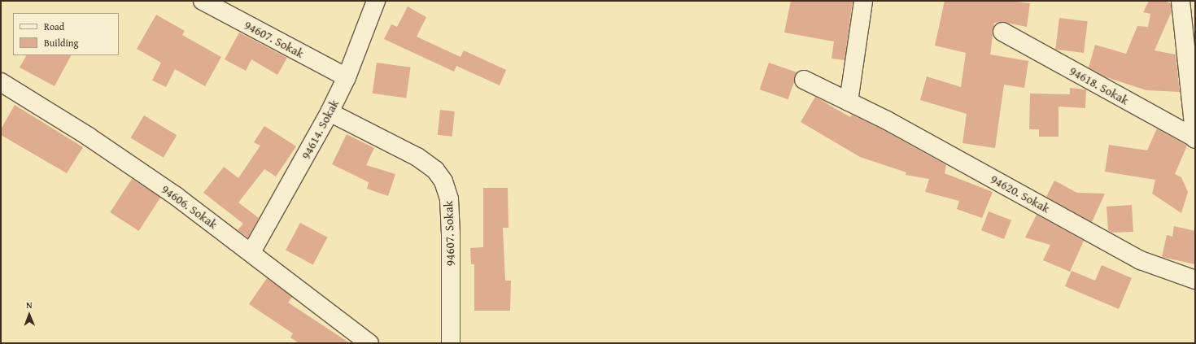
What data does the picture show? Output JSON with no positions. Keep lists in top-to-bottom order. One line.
{"streets":{"street":["94607. Sokak","94618. Sokak","94614. Sokak","94620. Sokak","94606. Sokak"]},"crossings":[["94607. Sokak","94614. Sokak"],["94614. Sokak","94606. Sokak"]],"legend":["Road","Building"],"north":"top"}
